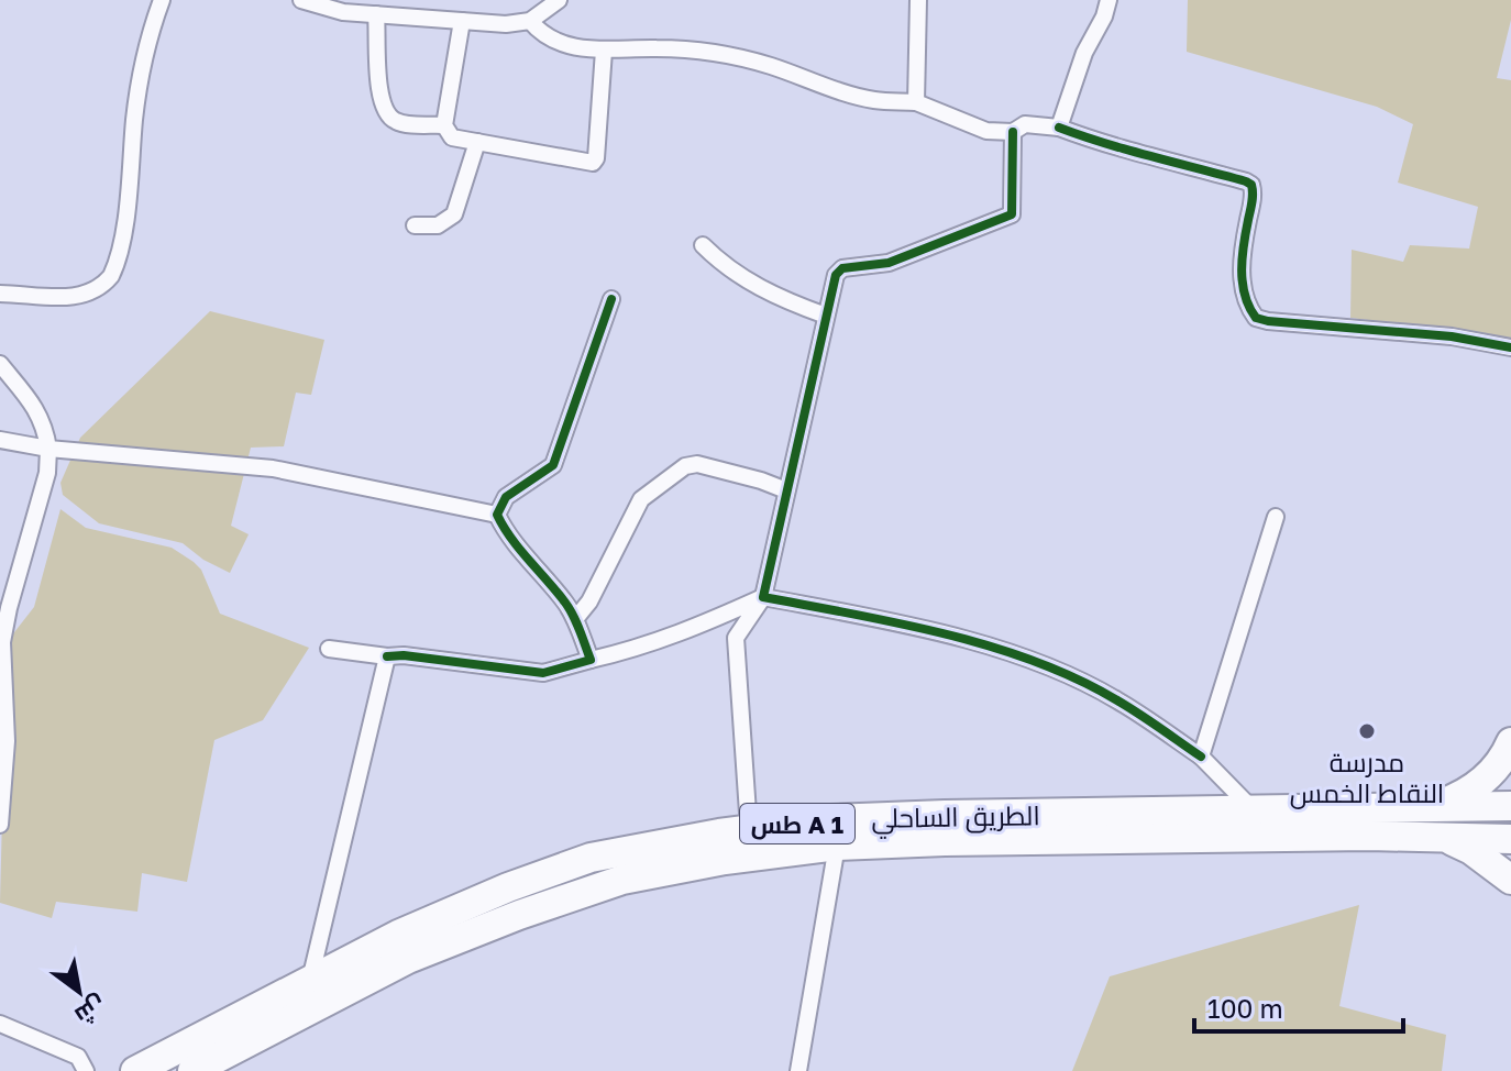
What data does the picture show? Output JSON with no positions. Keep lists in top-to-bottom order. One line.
{"streets":{"highway":["الطريق الساحلي","طس A 1"]},"places":["مدرسة النقاط الخمس"],"scale_bar":"100 m","north":"bottom right"}
